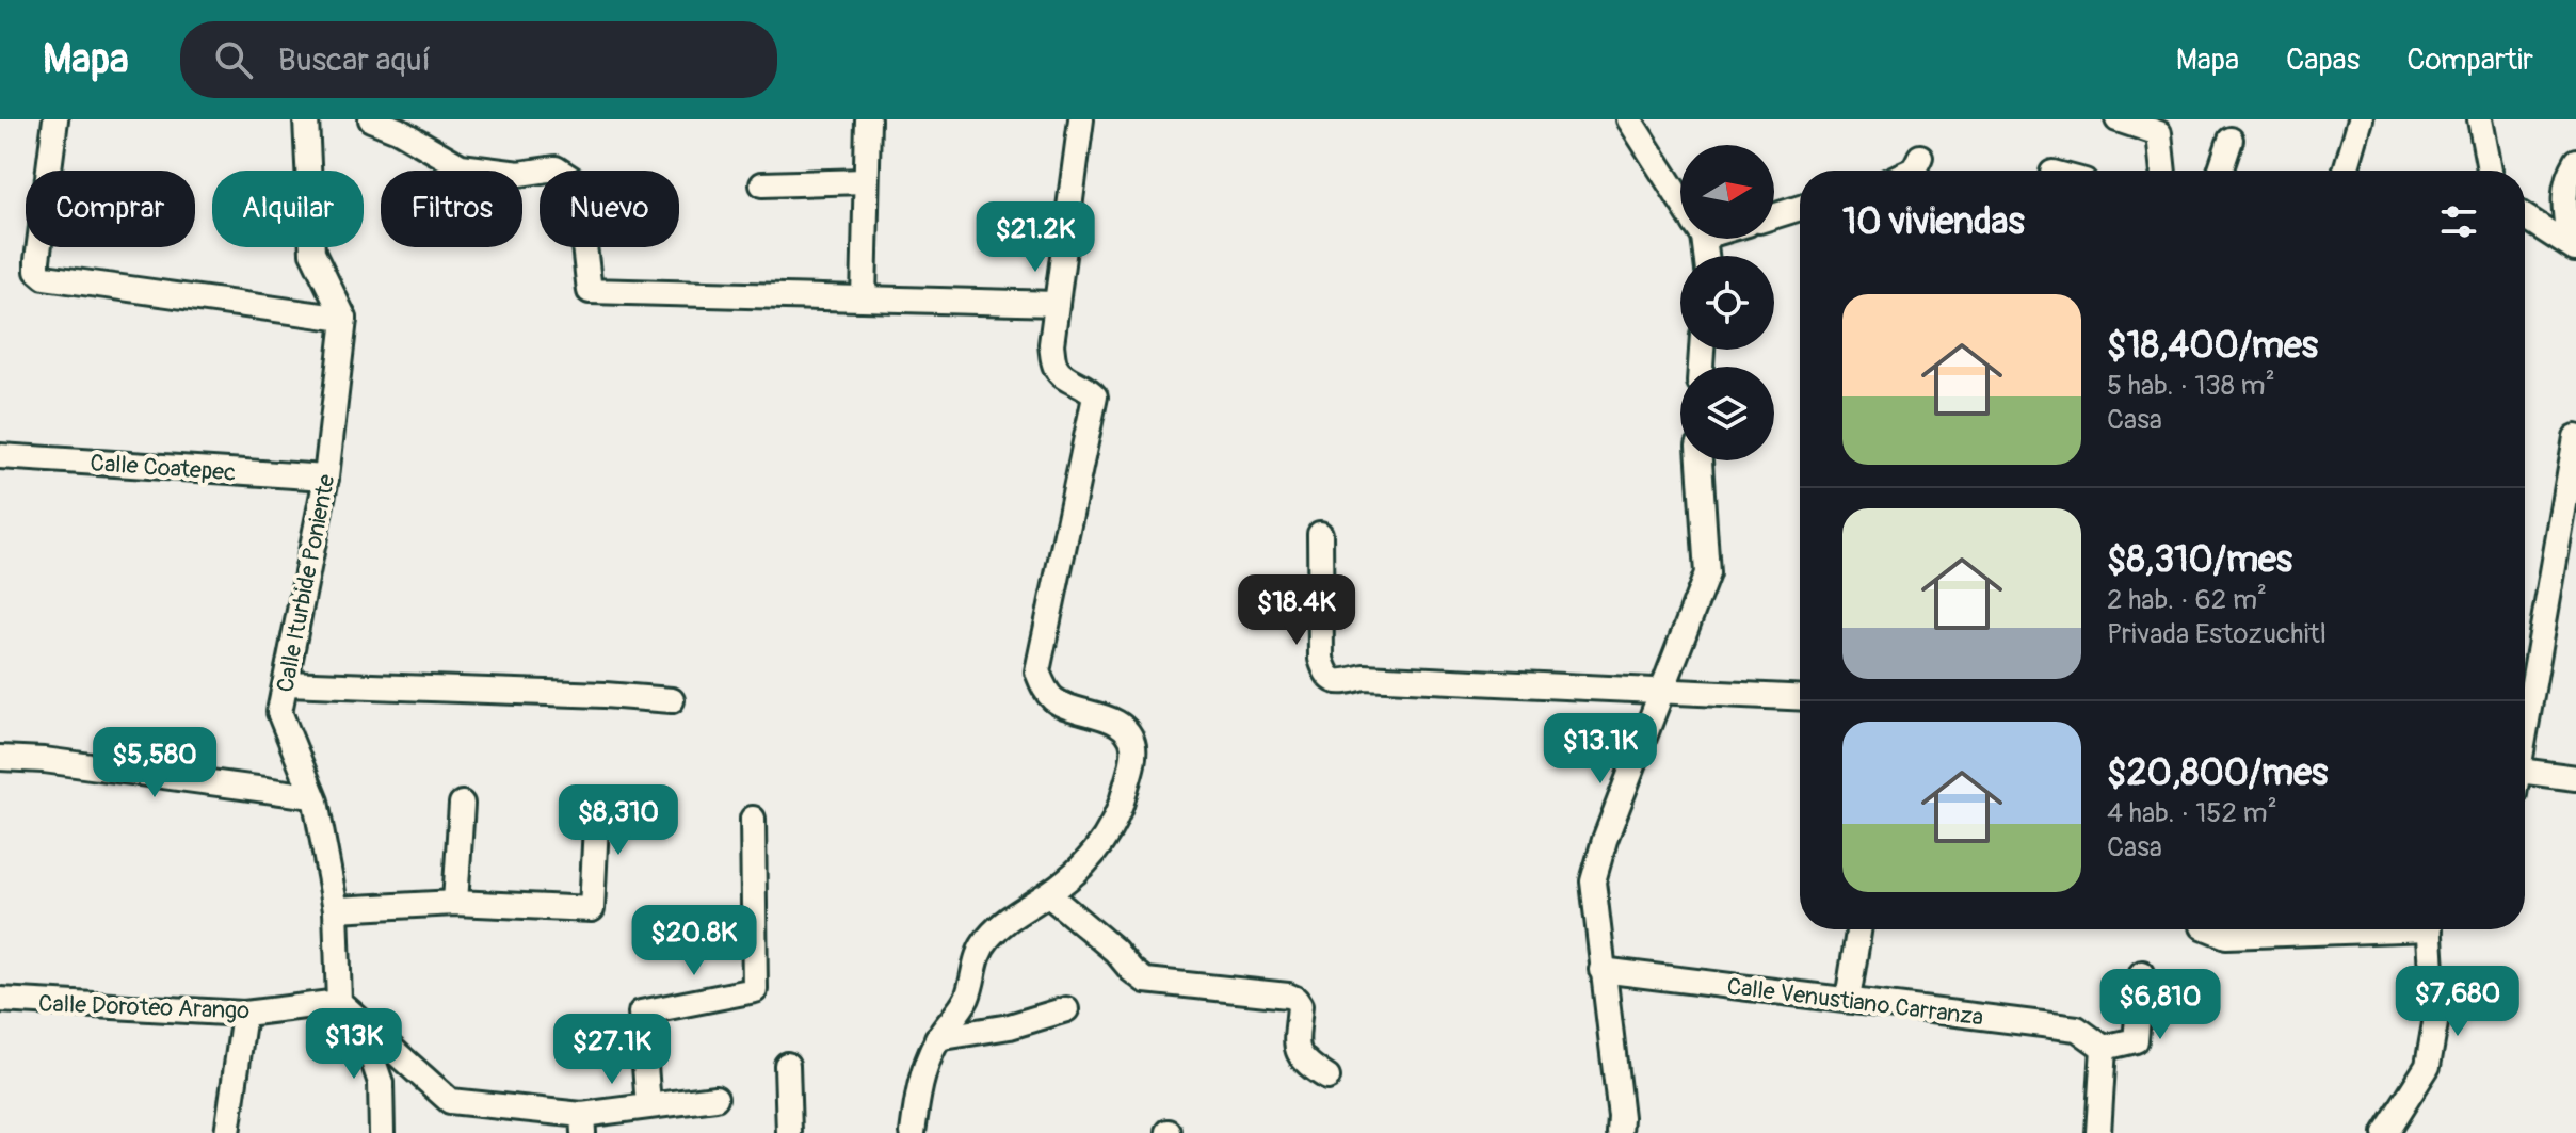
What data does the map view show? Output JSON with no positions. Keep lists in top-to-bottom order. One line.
{"streets":{"street":["Calle Coatepec","Calle Iturbide Poniente","Calle Venustiano Carranza","Calle Doroteo Arango"]},"crossings":[["Calle Coatepec","Calle Iturbide Poniente"],["Calle Iturbide Poniente","Calle Doroteo Arango"]],"north":"right","page":{"header":"Mapa","search":"Buscar aquí","nav":["Mapa","Capas","Compartir"],"chip":["Comprar","Alquilar","Filtros","Nuevo"],"heading":"10 viviendas","price":["$21.2K","$18.4K","$13.1K","$5,580","$8,310","$20.8K","$7,680","$6,810","$13K","$27.1K"],"list":[{"name":"$18,400/mes","note":"5 hab. · 138 m² · Casa"},{"name":"$8,310/mes","note":"2 hab. · 62 m² · Privada Estozuchitl"},{"name":"$20,800/mes","note":"4 hab. · 152 m² · Casa"}]}}
